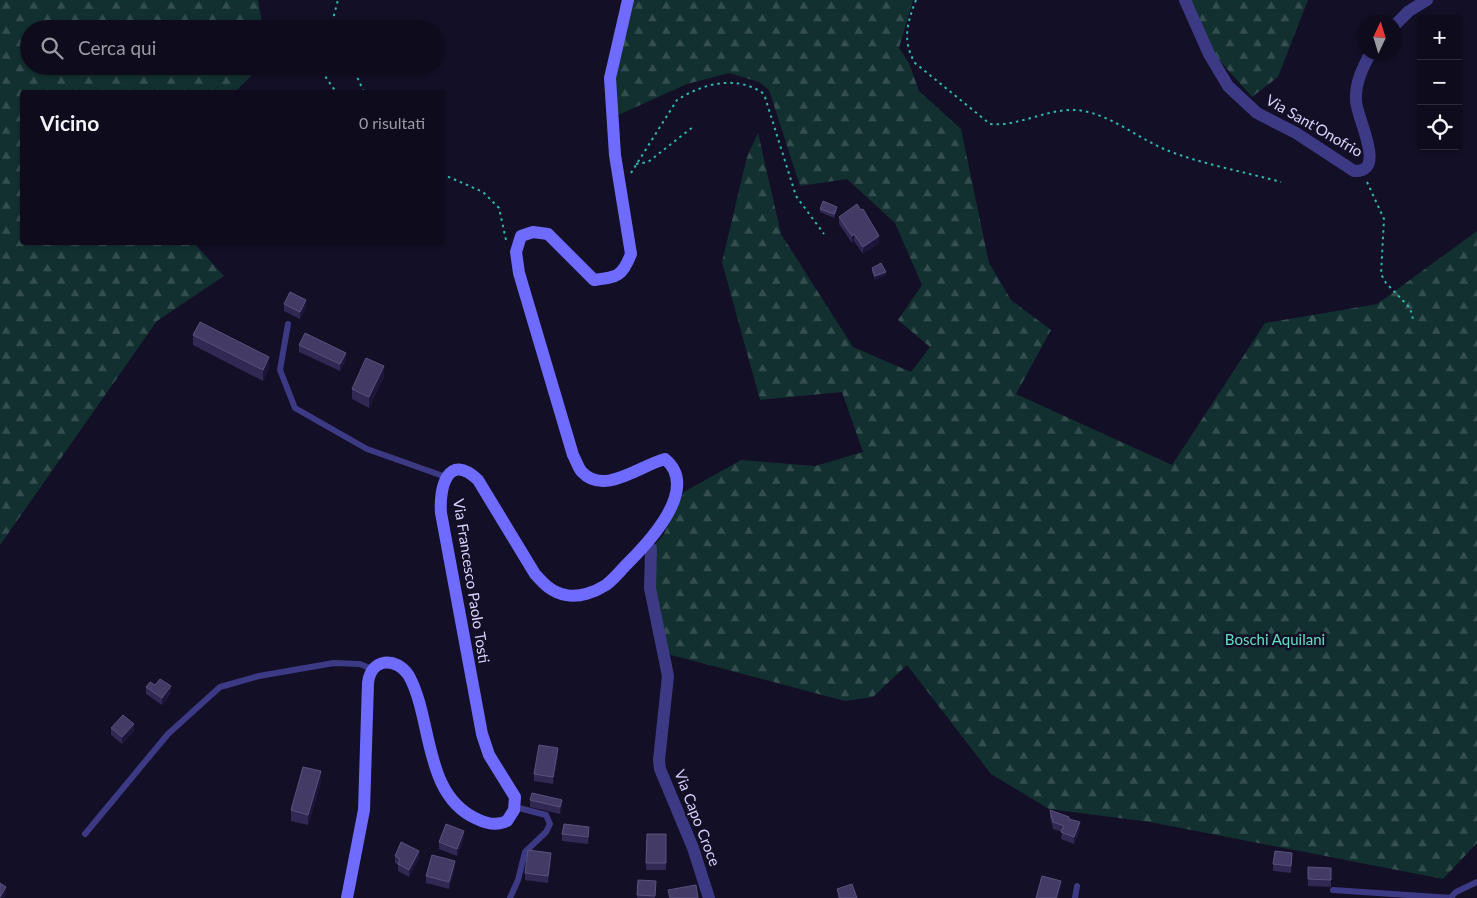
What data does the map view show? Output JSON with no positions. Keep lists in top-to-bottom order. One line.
{"streets":{"main road":["Via Francesco Paolo Tosti"],"street":["Via Sant'Onofrio","Via Capo Croce"]},"crossings":[["Via Francesco Paolo Tosti","Via Capo Croce"]],"parks":["Boschi Aquilani"],"north":"top","page":{"map_buttons":["+","−"],"search":"Cerca qui","heading":["Vicino","0 risultati"]}}
